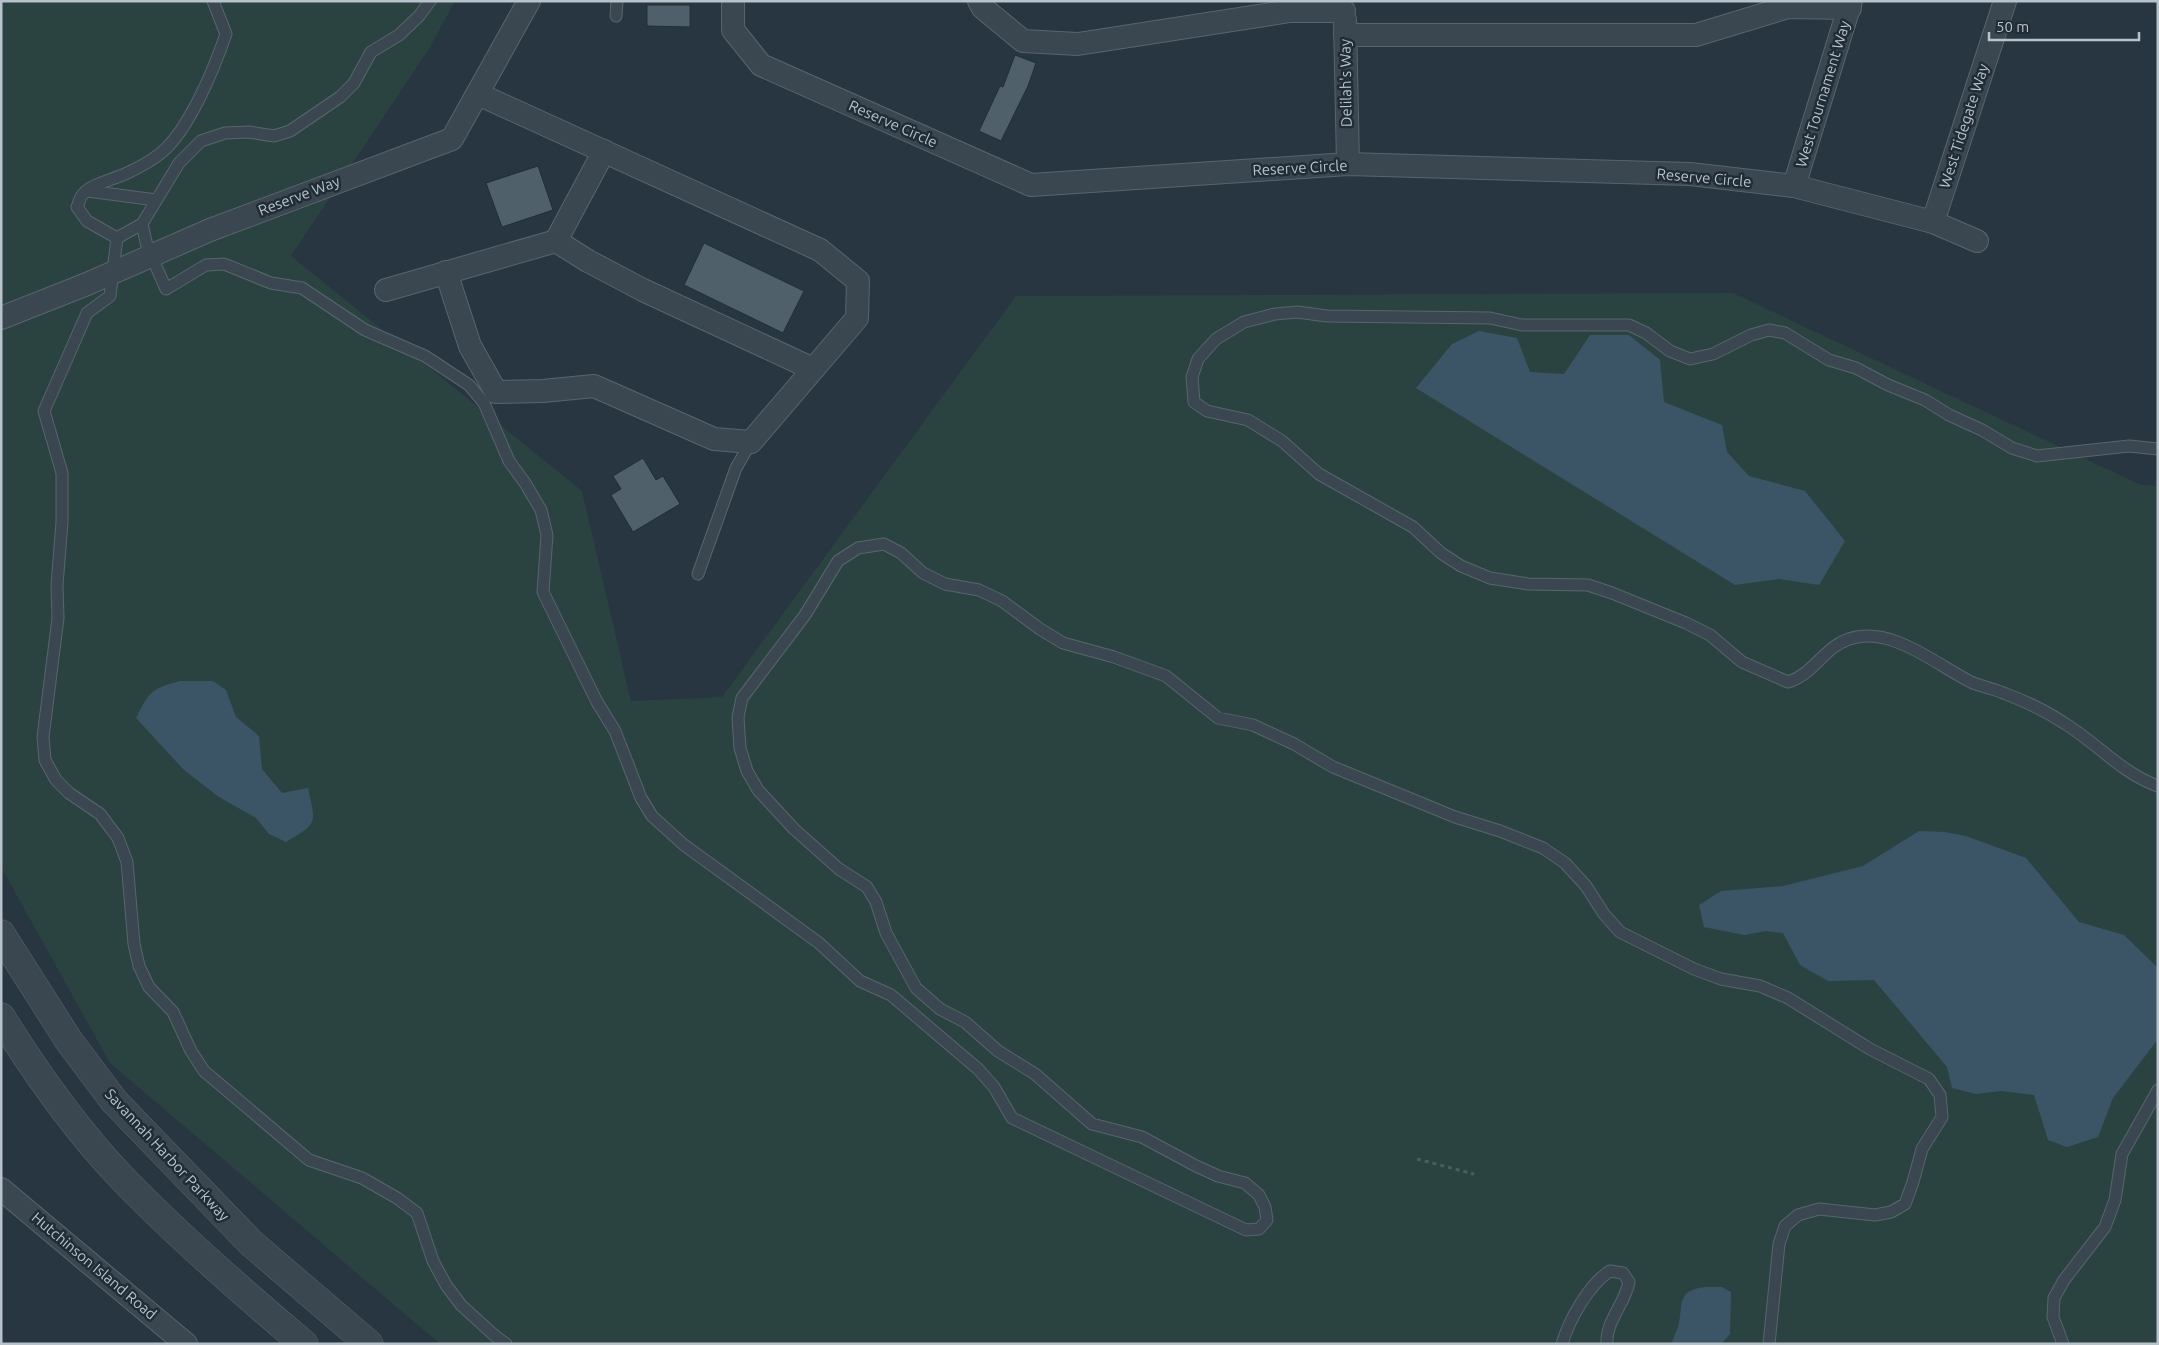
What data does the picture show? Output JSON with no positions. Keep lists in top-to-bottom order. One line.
{"streets":{"street":["Delilah's Way","West Tournament Way","Reserve Circle","West Tidegate Way","Reserve Way","Savannah Harbor Parkway","Hutchinson Island Road"]},"crossings":[["Delilah's Way","Reserve Circle"],["West Tournament Way","Reserve Circle"],["Reserve Circle","West Tidegate Way"]],"scale_bar":"50 m"}
